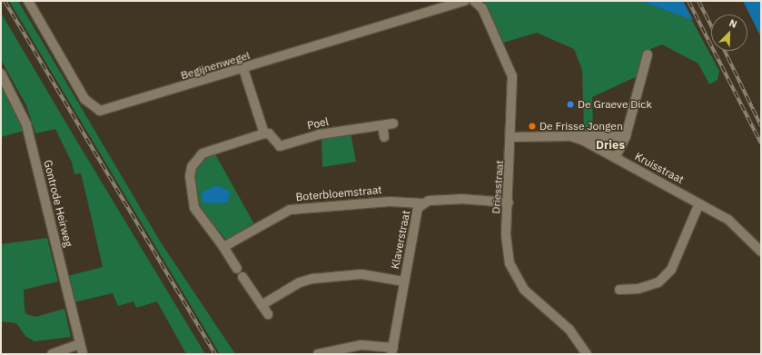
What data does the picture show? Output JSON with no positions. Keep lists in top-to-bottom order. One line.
{"streets":{"street":["Begijnenwegel","Poel","Kruisstraat","Driesstraat","Boterbloemstraat","Gontrode Heirweg","Klaverstraat"]},"crossings":[["Kruisstraat","Driesstraat"],["Driesstraat","Klaverstraat"],["Boterbloemstraat","Klaverstraat"]],"districts":["Dries"],"places":["De Graeve Dick","De Frisse Jongen"],"north":"top right"}
